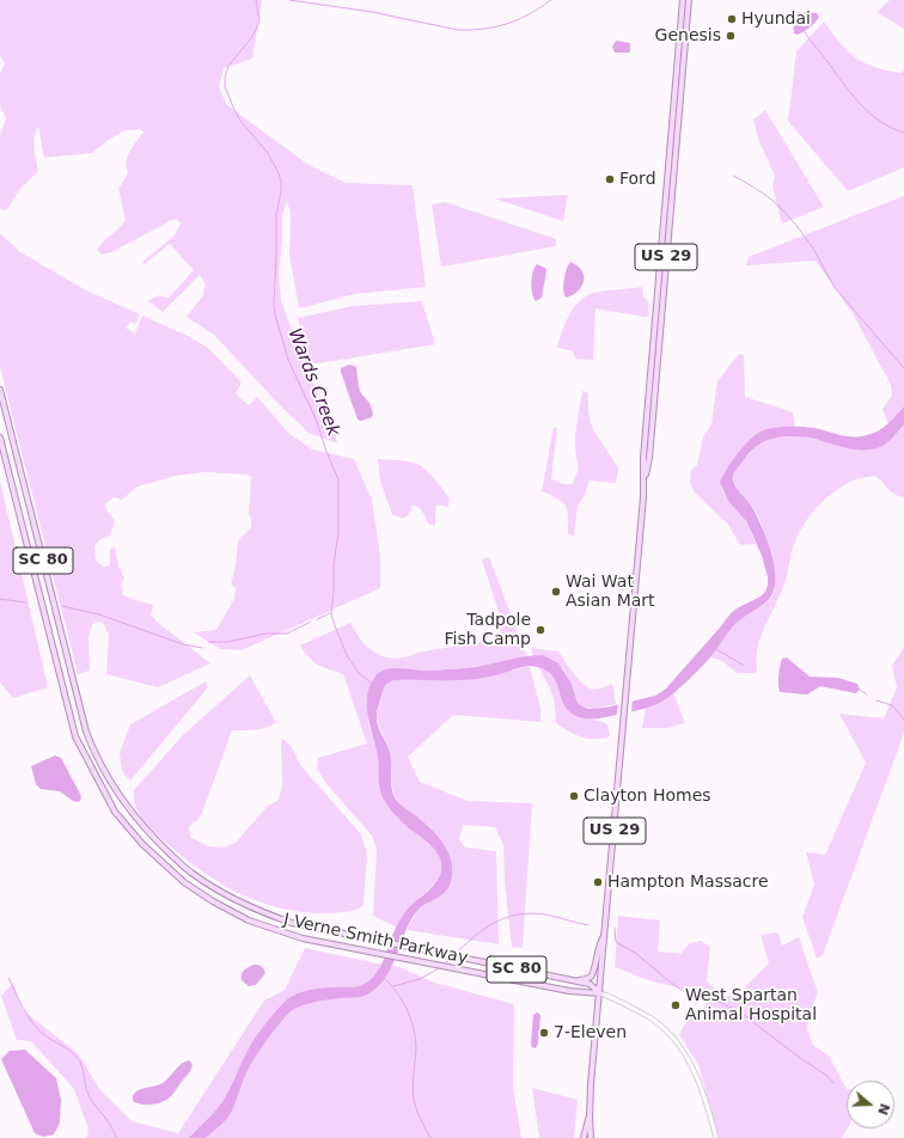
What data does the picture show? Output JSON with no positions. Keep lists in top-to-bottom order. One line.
{"streets":{"main road":["US 29","SC 80","J Verne Smith Parkway"]},"crossings":[["US 29","J Verne Smith Parkway"]],"water":["Wards Creek"],"places":["Hyundai","Genesis","Ford","Wai Wat Asian Mart","Tadpole Fish Camp","Clayton Homes","Hampton Massacre","West Spartan Animal Hospital","7-Eleven"],"north":"right"}
